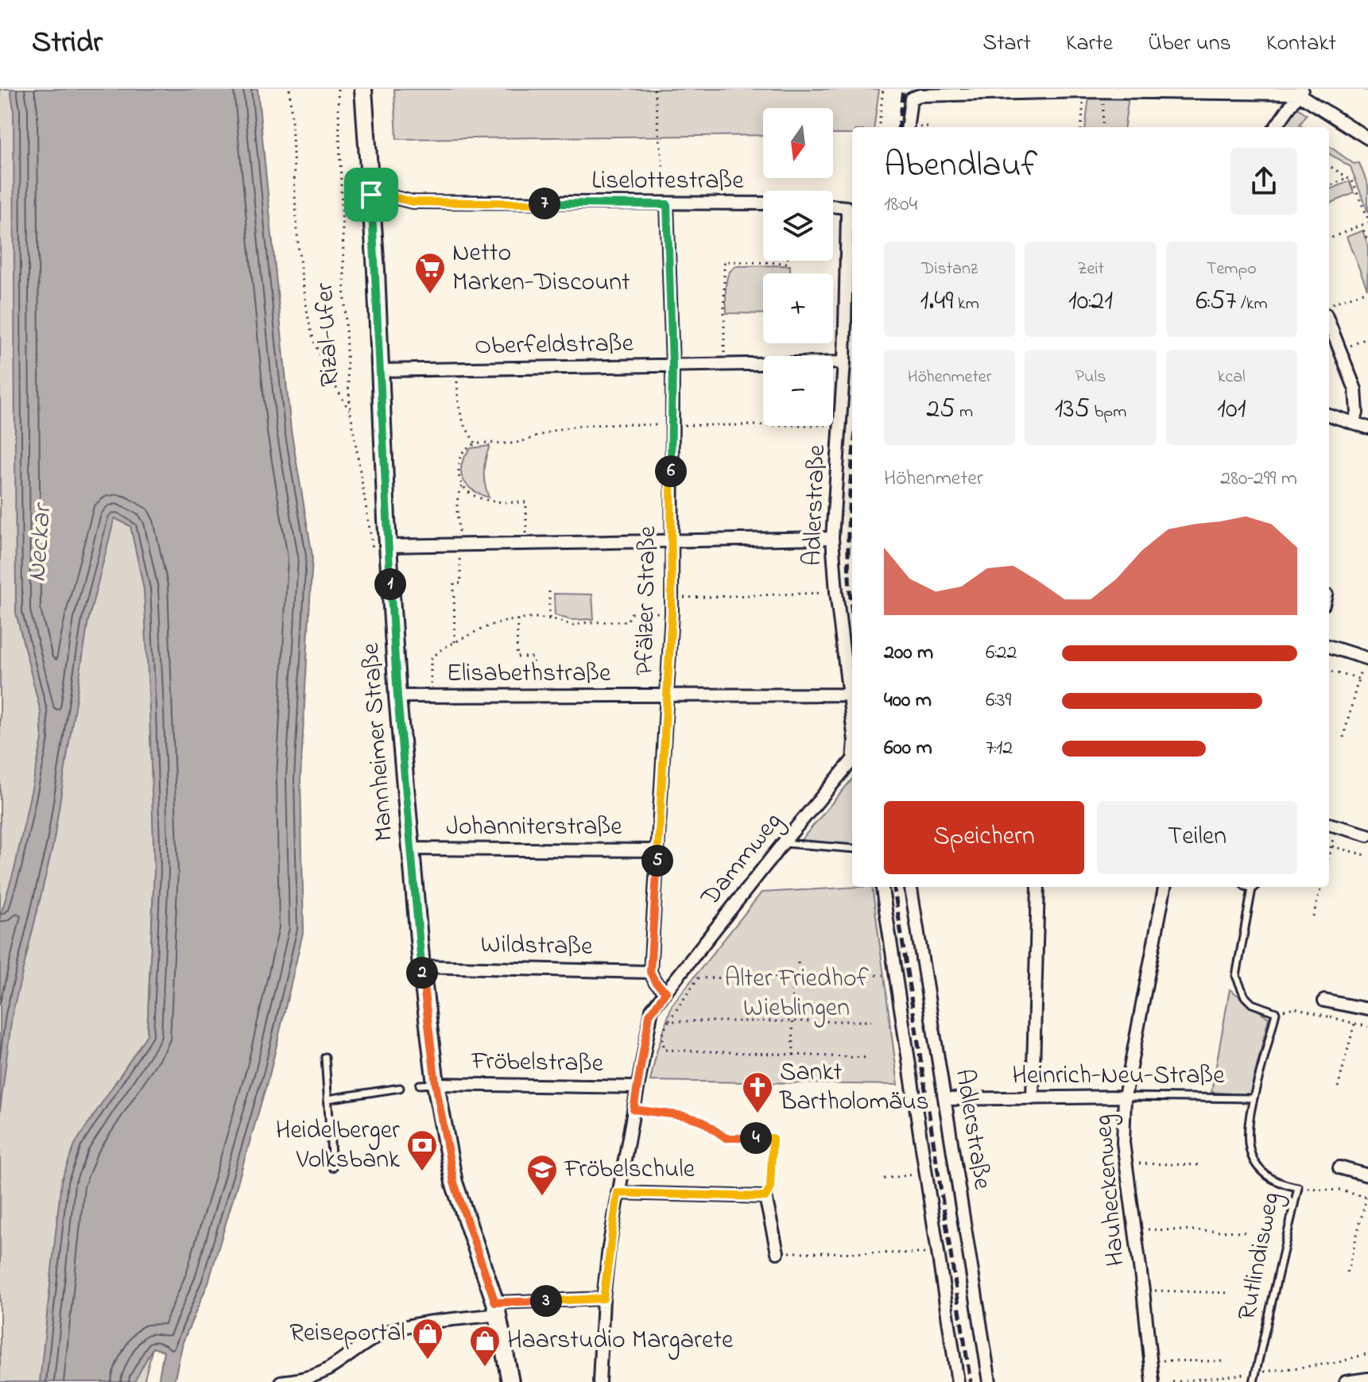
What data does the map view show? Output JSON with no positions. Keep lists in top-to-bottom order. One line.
{"streets":{"street":["Liselottestraße","Oberfeldstraße","Adlerstraße","Pfälzer Straße","Elisabethstraße","Mannheimer Straße","Johanniterstraße","Dammweg","Wildstraße","Fröbelstraße","Heinrich-Neu-Straße","Hauheckenweg"],"lane":["Rutlindisweg"],"path":["Rizal-Ufer"]},"crossings":[["Liselottestraße","Pfälzer Straße"],["Liselottestraße","Mannheimer Straße"],["Rizal-Ufer","Mannheimer Straße"],["Oberfeldstraße","Adlerstraße"],["Oberfeldstraße","Pfälzer Straße"],["Oberfeldstraße","Mannheimer Straße"],["Adlerstraße","Elisabethstraße"],["Adlerstraße","Heinrich-Neu-Straße"],["Pfälzer Straße","Elisabethstraße"],["Pfälzer Straße","Johanniterstraße"],["Pfälzer Straße","Wildstraße"],["Elisabethstraße","Mannheimer Straße"],["Mannheimer Straße","Johanniterstraße"],["Mannheimer Straße","Wildstraße"],["Mannheimer Straße","Fröbelstraße"],["Dammweg","Fröbelstraße"],["Heinrich-Neu-Straße","Hauheckenweg"],["Heinrich-Neu-Straße","Rutlindisweg"]],"water":["Neckar"],"parks":["Alter Friedhof Wieblingen"],"places":{"supermarket":["Netto Marken-Discount"],"church":["Sankt Bartholomäus"],"bank":["Heidelberger Volksbank"],"school or university":["Fröbelschule"],"shop":["Reiseportal","Haarstudio Margarete"]},"north":"bottom","page":{"header":"Stridr","nav":["Start","Karte","Über uns","Kontakt"],"map_buttons":["+","−"],"heading":["Abendlauf","18:04"],"pins":["7","6","1","5","2","4","3"],"stats":[["Distanz","1.49 km"],["Zeit","10:21"],["Tempo","6:57 /km"],["Höhenmeter","25 m"],["Puls","135 bpm"],["kcal","101"]],"chart":["Höhenmeter","280–299 m"],"list":[{"name":"200 m","note":"6:22"},{"name":"400 m","note":"6:39"},{"name":"600 m","note":"7:12"}],"buttons":["Speichern","Teilen"]}}
